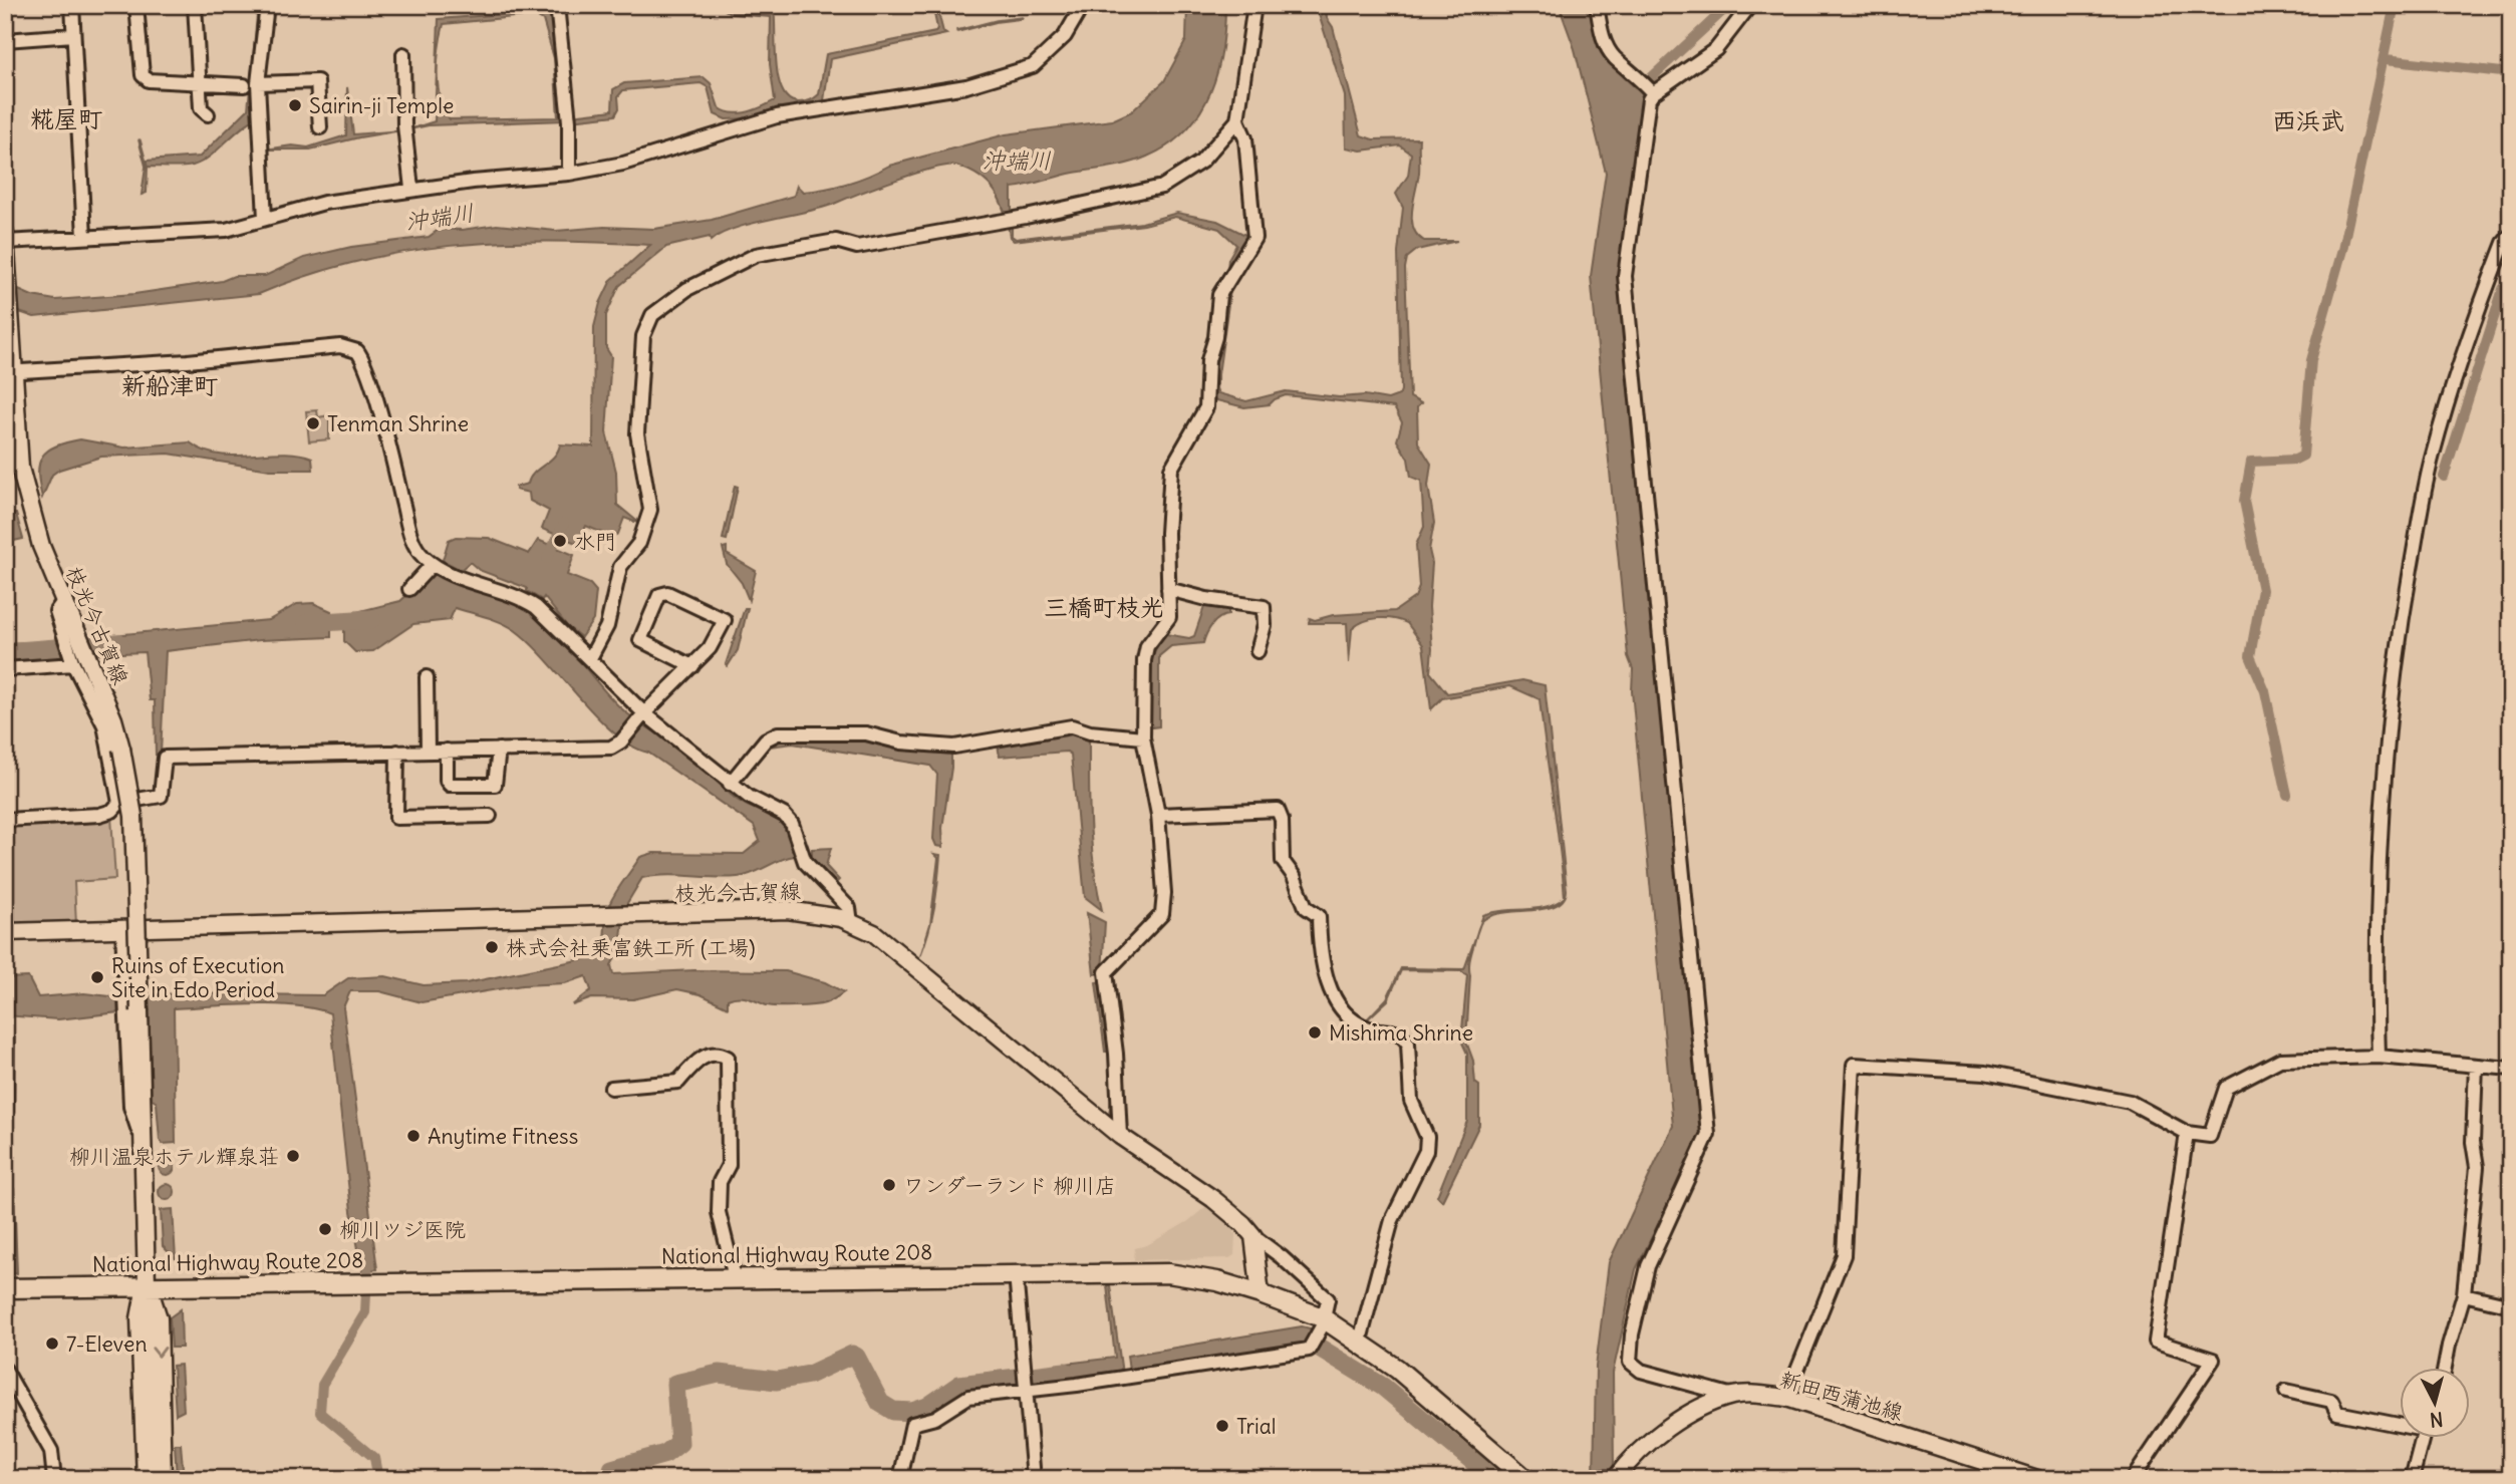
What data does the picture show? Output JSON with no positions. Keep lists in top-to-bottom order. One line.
{"streets":{"highway":["National Highway Route 208"],"main road":["枝光今古賀線","新田西蒲池線"]},"crossings":[["枝光今古賀線","National Highway Route 208"]],"districts":["糀屋町","西浜武","新船津町","三橋町枝光"],"water":["沖端川"],"places":["Sairin-ji Temple","Tenman Shrine","水門","株式会社乗富鉄工所 (工場)","Ruins of Execution Site in Edo Period","Mishima Shrine","Anytime Fitness","柳川温泉ホテル輝泉荘","ワンダーランド 柳川店","柳川ツジ医院","7-Eleven","Trial"],"north":"bottom"}
